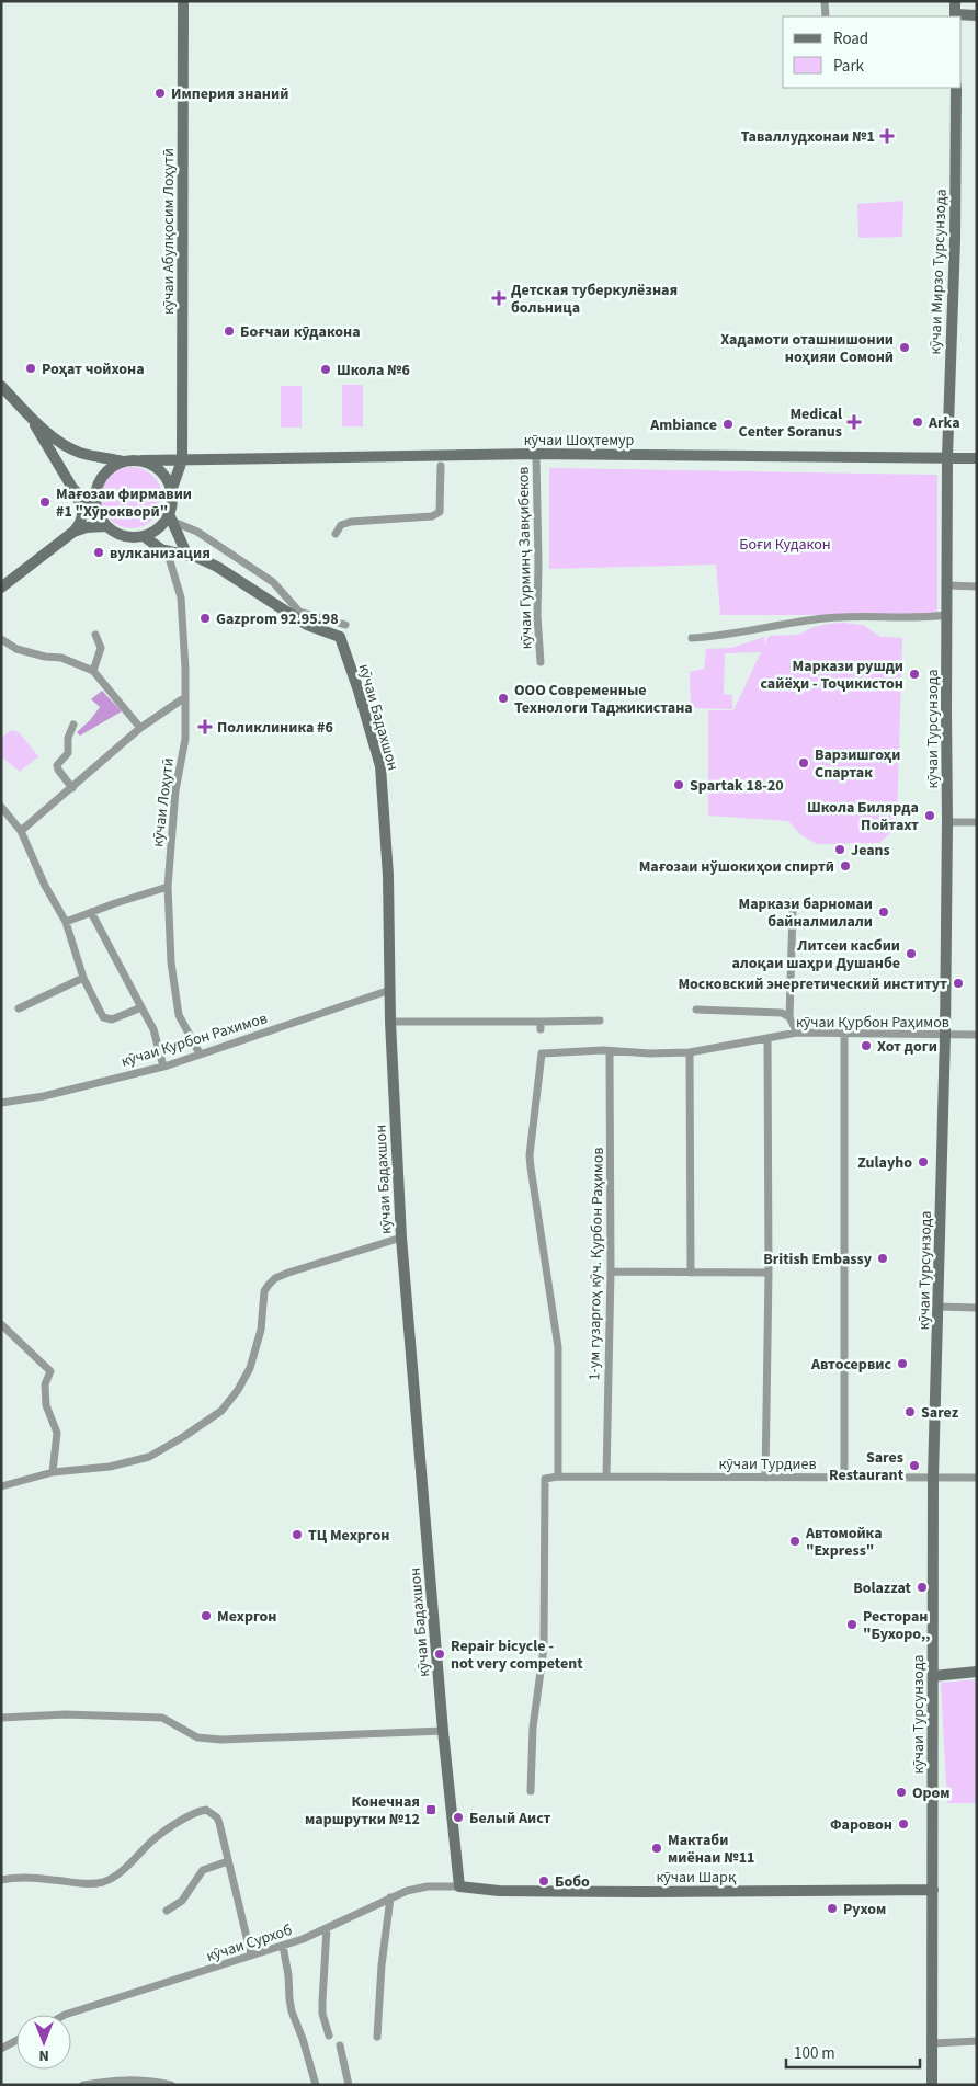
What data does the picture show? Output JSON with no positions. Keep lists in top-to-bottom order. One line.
{"streets":{"main road":["кӯчаи Абулқосим Лоҳутӣ","кӯчаи Мирзо Турсунзода","кӯчаи Шоҳтемур","кӯчаи Бадахшон","кӯчаи Турсунзода","кӯчаи Шарқ"],"street":["кӯчаи Гурминҷ Завқибеков","кӯчаи Лоҳутӣ","кӯчаи Қурбон Раҳимов","кӯчаи Курбон Рахимов","1-ум гузаргоҳ кӯч. Қурбон Раҳимов","кӯчаи Турдиев","кӯчаи Сурхоб"]},"crossings":[["кӯчаи Абулқосим Лоҳутӣ","кӯчаи Шоҳтемур"],["кӯчаи Абулқосим Лоҳутӣ","кӯчаи Бадахшон"],["кӯчаи Мирзо Турсунзода","кӯчаи Шоҳтемур"],["кӯчаи Мирзо Турсунзода","кӯчаи Турсунзода"],["кӯчаи Шоҳтемур","кӯчаи Гурминҷ Завқибеков"],["кӯчаи Шоҳтемур","кӯчаи Бадахшон"],["кӯчаи Шоҳтемур","кӯчаи Турсунзода"],["кӯчаи Бадахшон","кӯчаи Лоҳутӣ"],["кӯчаи Бадахшон","кӯчаи Курбон Рахимов"],["кӯчаи Бадахшон","кӯчаи Шарқ"],["кӯчаи Бадахшон","кӯчаи Сурхоб"],["кӯчаи Турсунзода","кӯчаи Қурбон Раҳимов"],["кӯчаи Турсунзода","кӯчаи Турдиев"],["кӯчаи Турсунзода","кӯчаи Шарқ"],["кӯчаи Лоҳутӣ","кӯчаи Курбон Рахимов"],["кӯчаи Қурбон Раҳимов","1-ум гузаргоҳ кӯч. Қурбон Раҳимов"],["кӯчаи Қурбон Раҳимов","кӯчаи Турдиев"],["1-ум гузаргоҳ кӯч. Қурбон Раҳимов","кӯчаи Турдиев"],["кӯчаи Шарқ","кӯчаи Сурхоб"]],"parks":["Боғи Кудакон"],"places":{"other":["Империя знаний","Боғчаи кӯдакона","Хадамоти оташнишонии ноҳияи Сомонӣ","Роҳат чойхона","Школа №6","Arka","Ambiance","Мағозаи фирмавии #1 \"Хӯрокворӣ\"","вулканизация","Gazprom 92.95.98","Маркази рушди сайёҳи - Тоҷикистон","ООО Современные Технологи Таджикистана","Варзишгоҳи Спартак","Spartak 18-20","Школа Билярда Пойтахт","Jeans","Мағозаи нўшокиҳои спиртӣ","Маркази барномаи байналмилали","Литсеи касбии алоқаи шаҳри Душанбе","Московский энергетический институт","Хот доги","Zulayho","British Embassy","Автосервис","Sarez","Sares Restaurant","ТЦ Мехргон","Автомойка \"Express\"","Bolazzat","Мехргон","Ресторан \"Бухоро,,","Repair bicycle - not very competent","Ором","Белый Аист","Фаровон","Мактаби миёнаи №11","Бобо","Рухом"],"health":["Таваллудхонаи №1","Детская туберкулёзная больница","Medical Center Soranus","Поликлиника #6"],"transit":["Конечная маршрутки №12"]},"legend":["Road","Park"],"scale_bar":"100 m","north":"bottom"}
